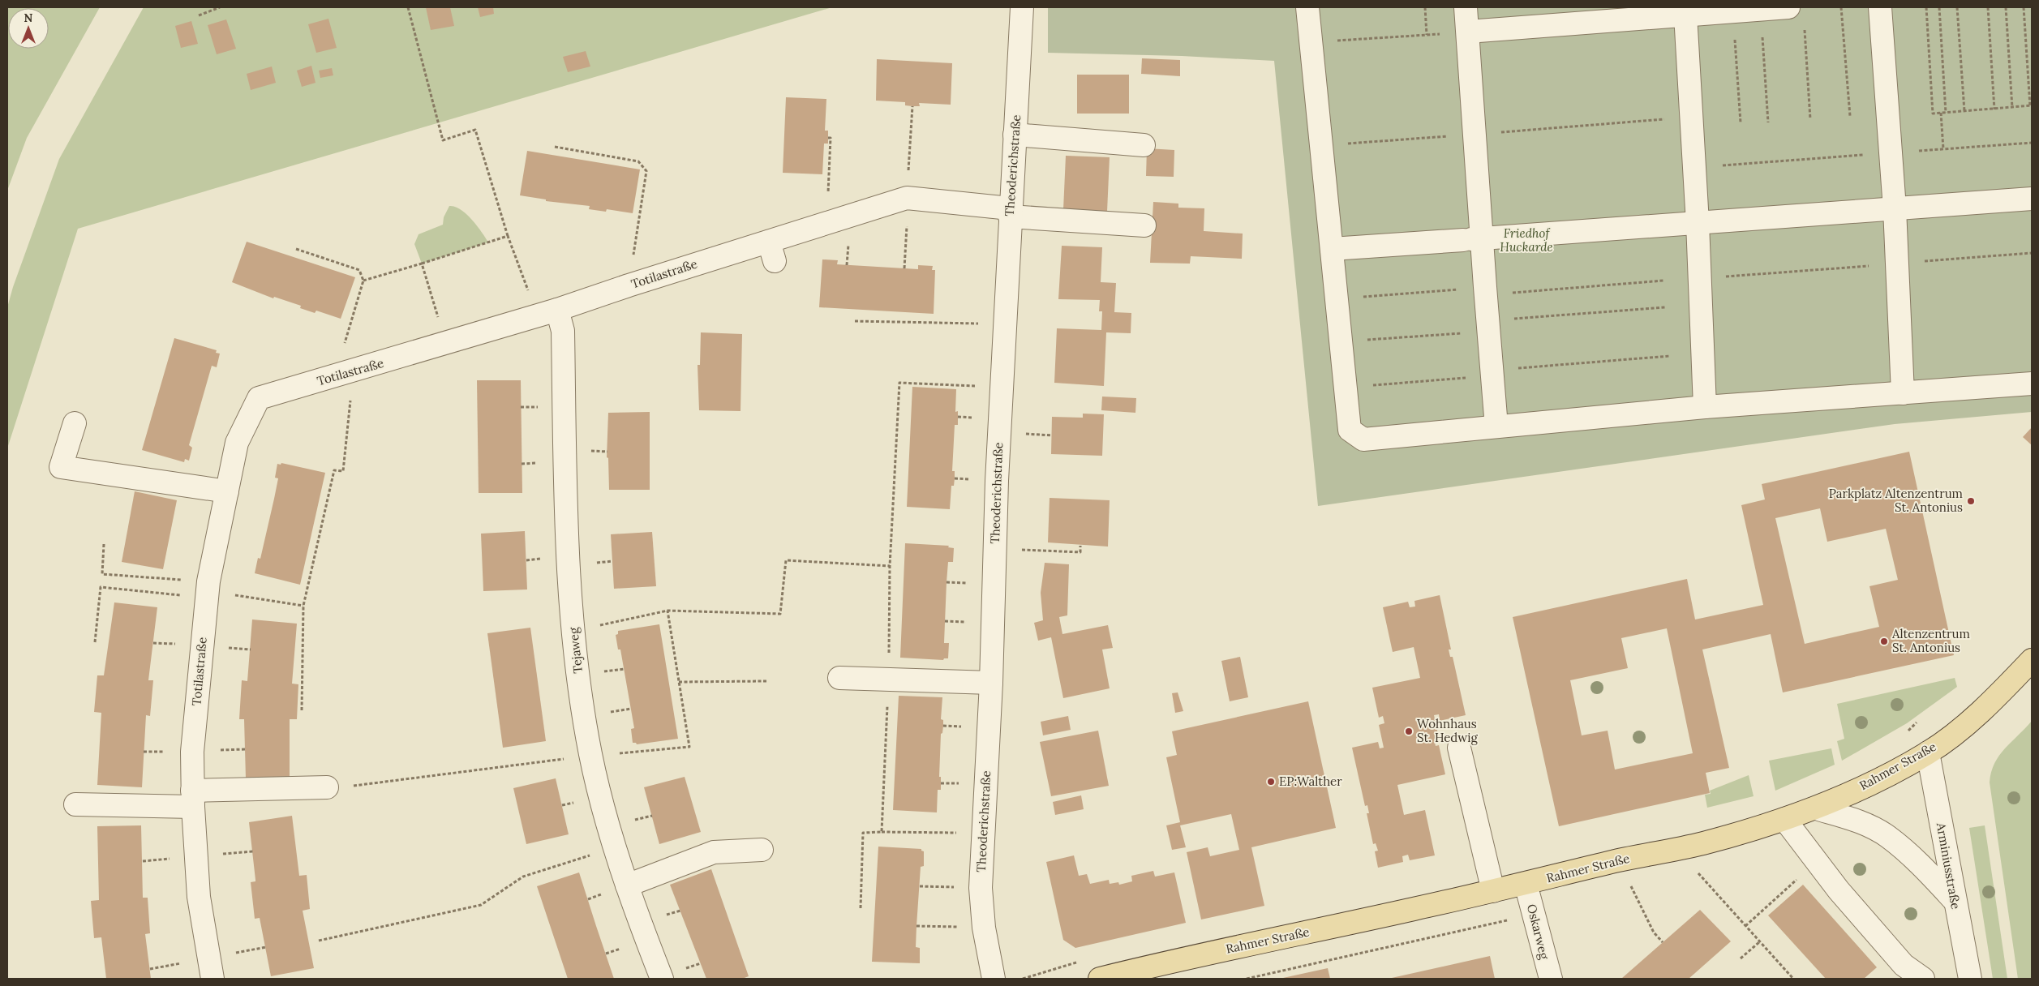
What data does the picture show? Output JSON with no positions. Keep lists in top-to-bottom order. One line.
{"streets":{"main road":["Rahmer Straße"],"street":["Theoderichstraße","Totilastraße","Tejaweg","Arminiusstraße","Oskarweg"]},"crossings":[["Theoderichstraße","Totilastraße"],["Totilastraße","Tejaweg"],["Rahmer Straße","Arminiusstraße"],["Rahmer Straße","Oskarweg"]],"parks":["Friedhof Huckarde"],"places":["Parkplatz Altenzentrum St. Antonius","Altenzentrum St. Antonius","Wohnhaus St. Hedwig","EP:Walther"],"north":"top"}
